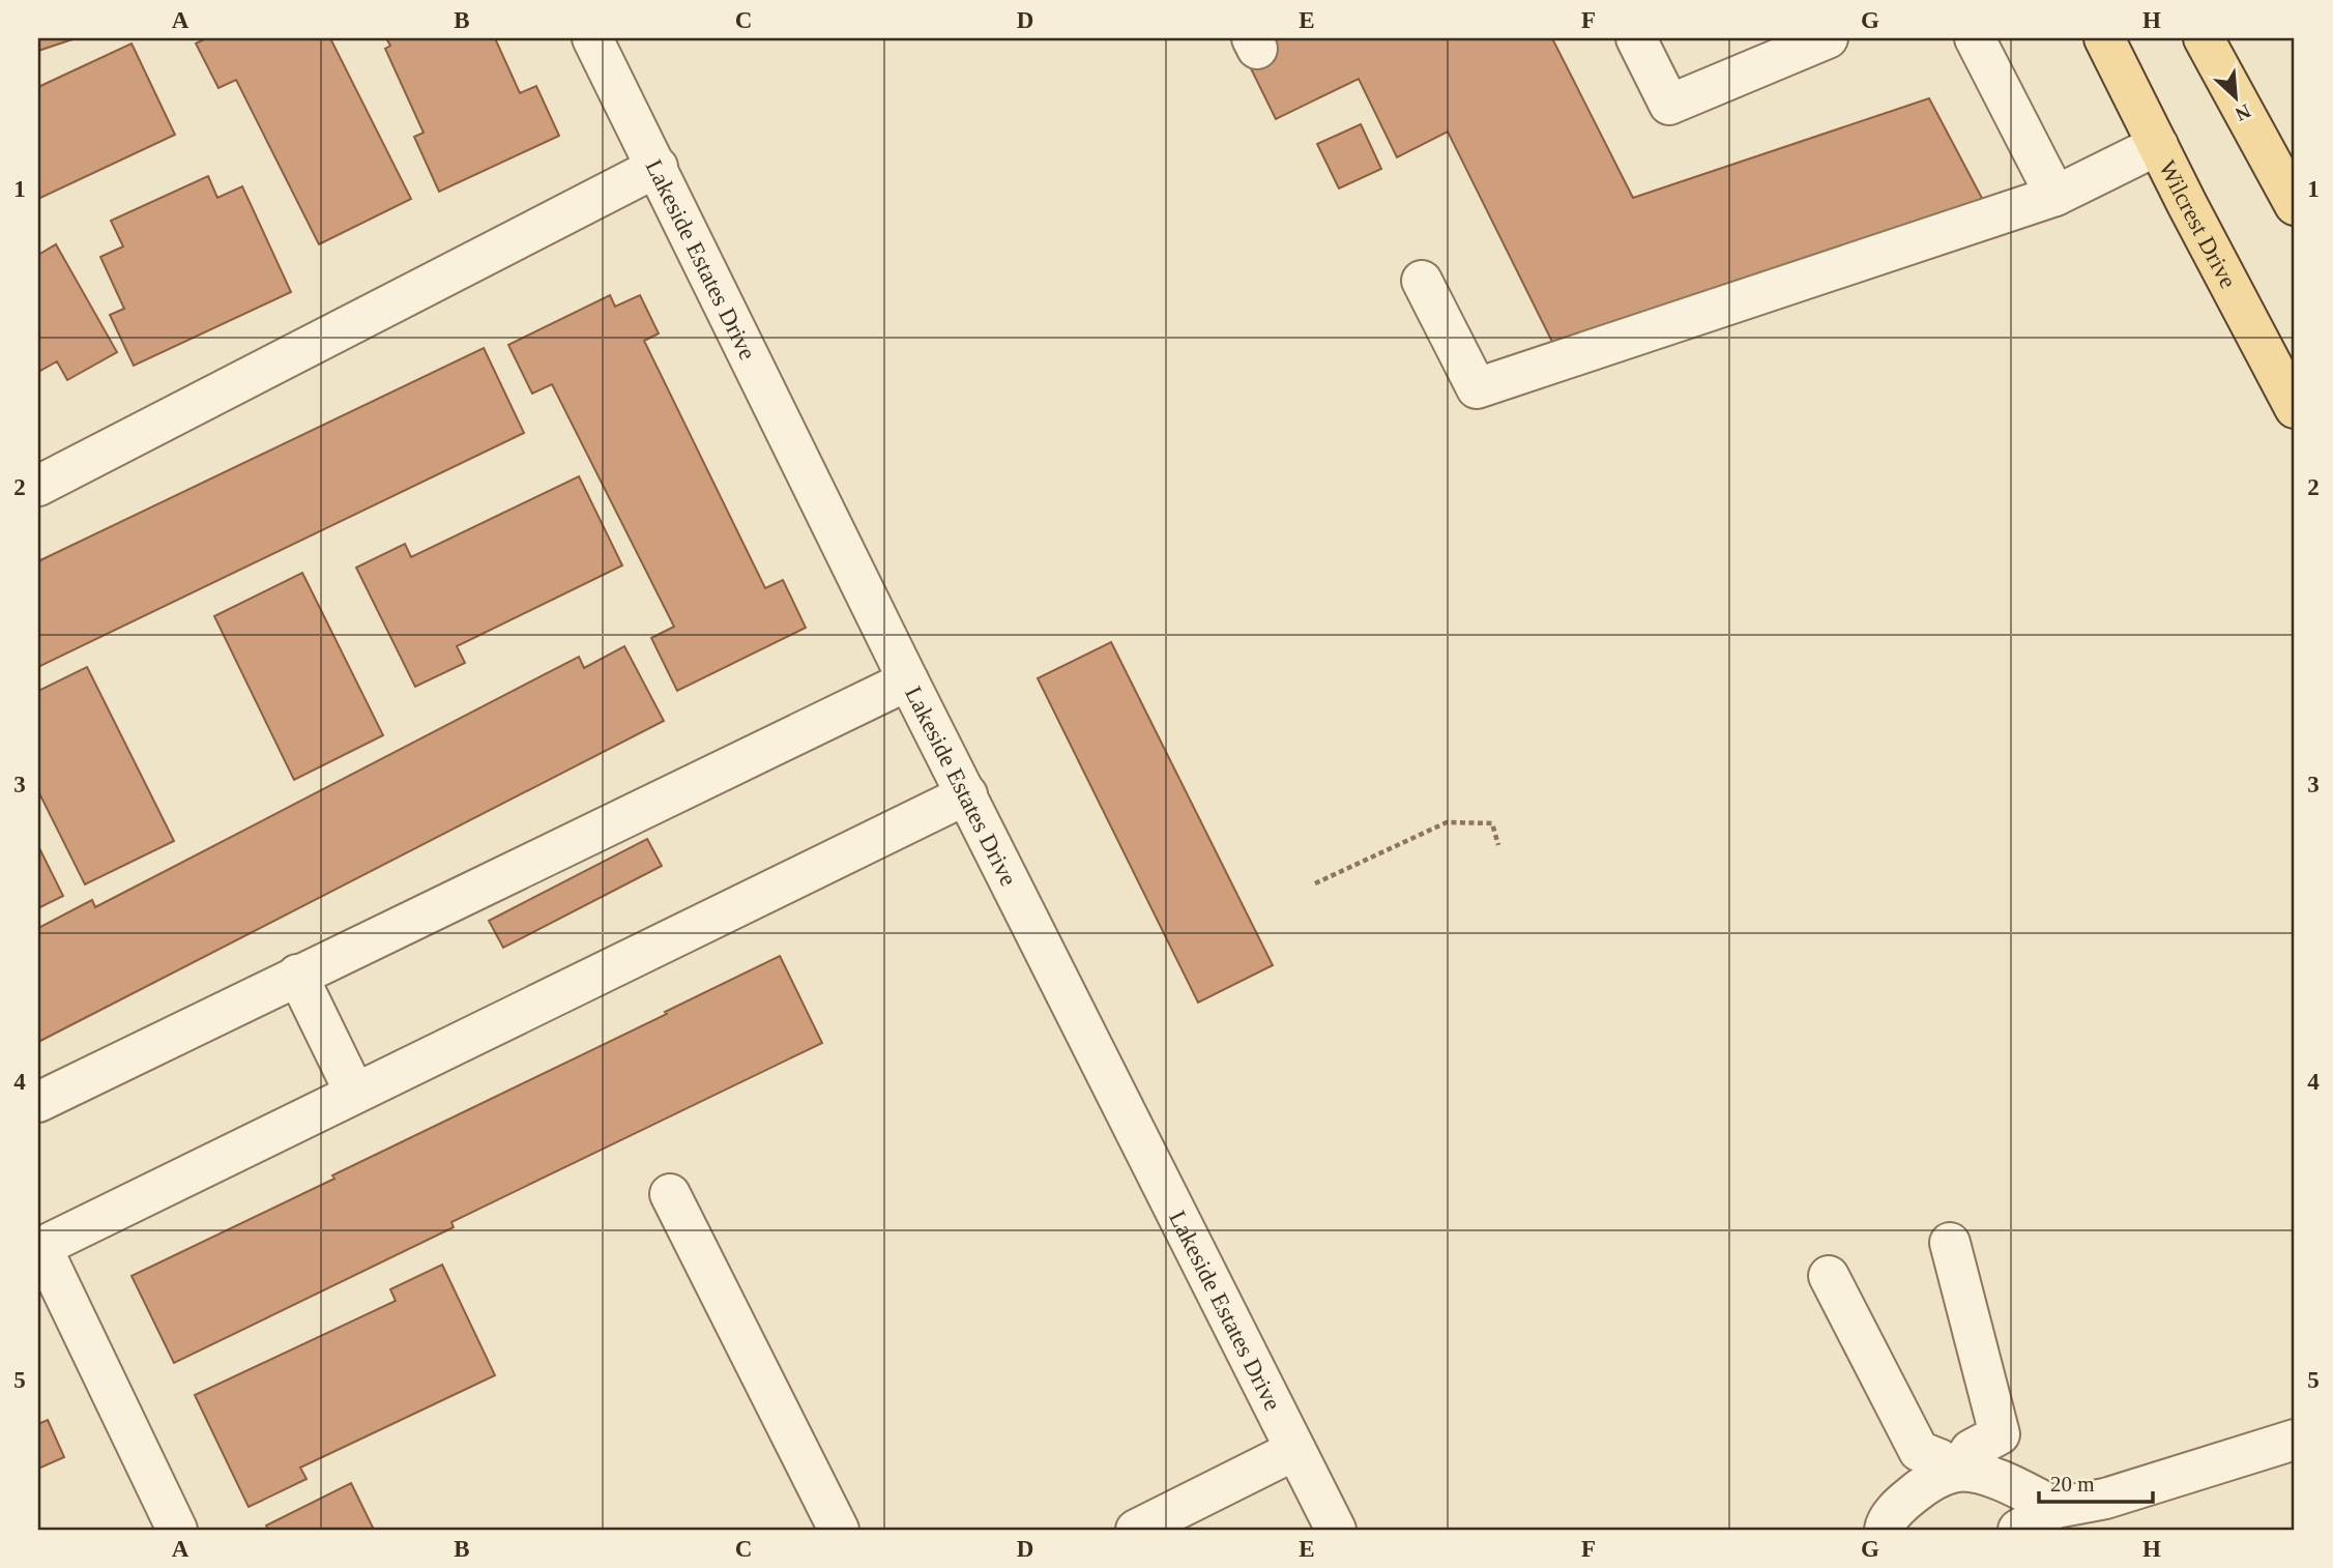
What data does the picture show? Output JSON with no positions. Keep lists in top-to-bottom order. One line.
{"streets":{"main road":["Wilcrest Drive"],"street":["Lakeside Estates Drive"]},"scale_bar":"20 m","north":"bottom right","grid":{"columns":["A","B","C","D","E","F","G","H"],"rows":["1","2","3","4","5"]}}
